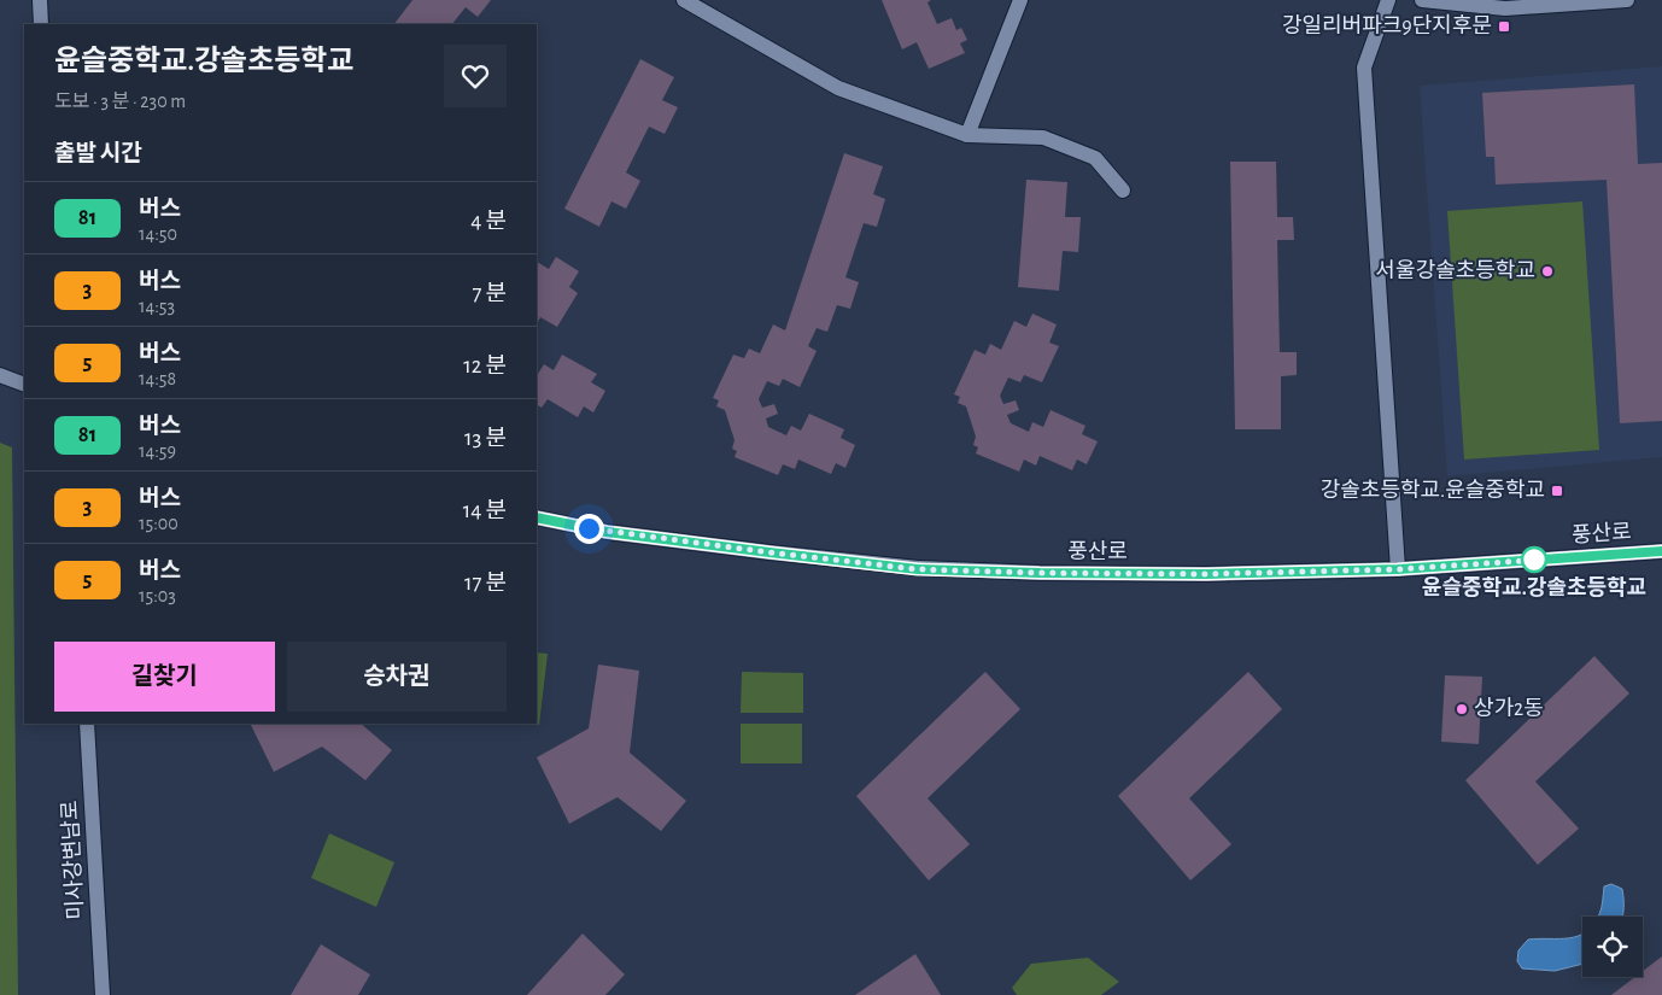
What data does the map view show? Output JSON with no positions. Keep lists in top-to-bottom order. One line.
{"streets":{"street":["풍산로","미사강변남로"]},"places":{"transit":["강일리버파크9단지후문","강솔초등학교.윤슬중학교"],"other":["서울강솔초등학교","윤슬중학교.강솔초등학교","상가2동"]},"lines":["bus line 81"],"page":{"heading":[["윤슬중학교.강솔초등학교","도보 · 3 분 · 230 m"],"출발 시간"],"list":[{"mark":"81","name":"버스","note":"14:50","value":"4 분"},{"mark":"3","name":"버스","note":"14:53","value":"7 분"},{"mark":"5","name":"버스","note":"14:58","value":"12 분"},{"mark":"81","name":"버스","note":"14:59","value":"13 분"},{"mark":"3","name":"버스","note":"15:00","value":"14 분"},{"mark":"5","name":"버스","note":"15:03","value":"17 분"}],"buttons":["길찾기","승차권"]}}
